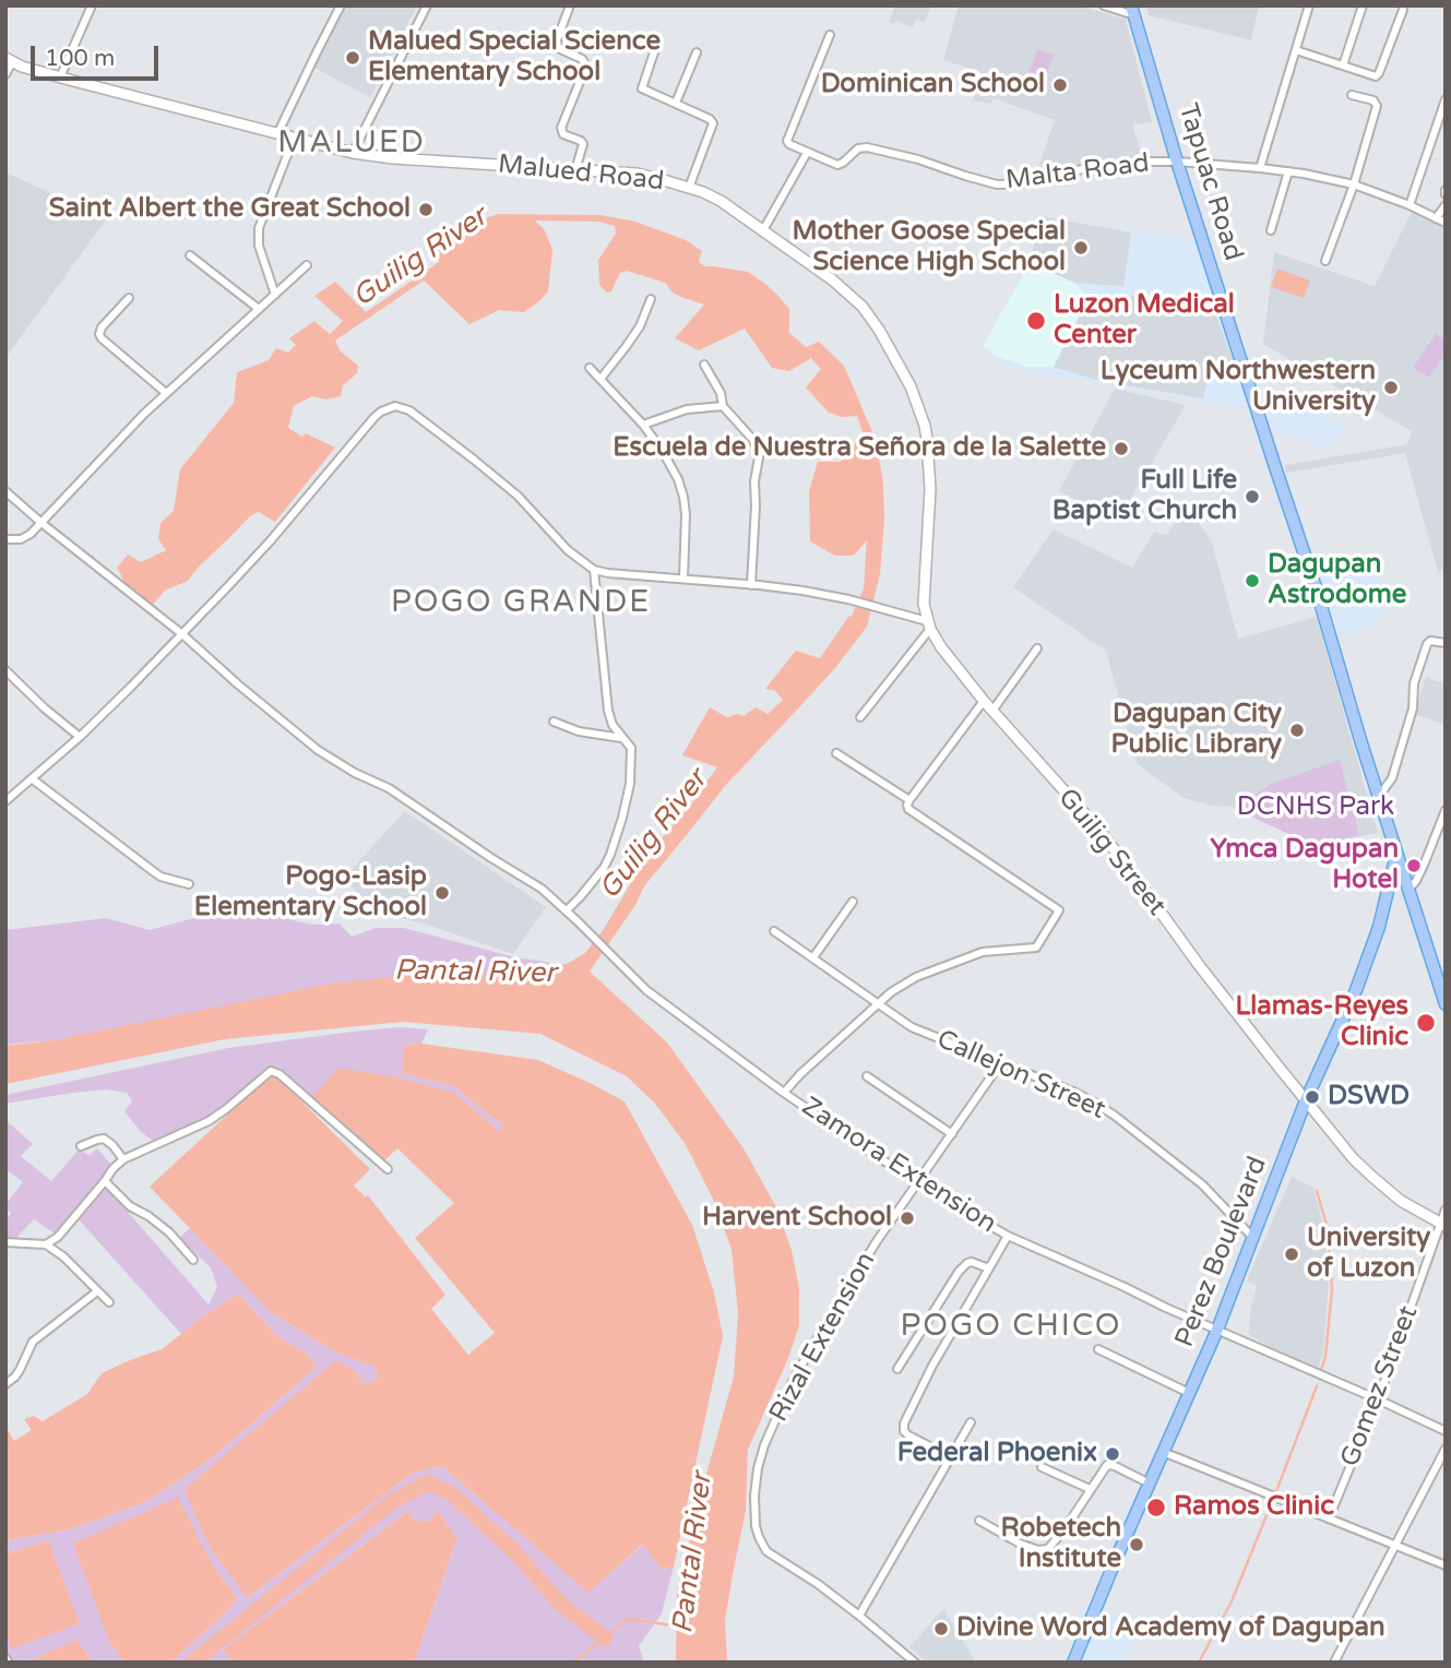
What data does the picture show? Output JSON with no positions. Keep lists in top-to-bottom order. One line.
{"streets":{"main road":["Tapuac Road","Perez Boulevard"],"street":["Malta Road","Malued Road","Guilig Street","Callejon Street","Zamora Extension","Rizal Extension","Gomez Street"]},"crossings":[["Malta Road","Tapuac Road"],["Malued Road","Guilig Street"],["Tapuac Road","Perez Boulevard"],["Guilig Street","Perez Boulevard"],["Guilig Street","Gomez Street"],["Callejon Street","Perez Boulevard"],["Callejon Street","Rizal Extension"],["Zamora Extension","Perez Boulevard"],["Zamora Extension","Rizal Extension"],["Zamora Extension","Gomez Street"]],"districts":["MALUED","POGO GRANDE","POGO CHICO"],"water":["Guilig River","Pantal River"],"parks":["DCNHS Park"],"places":["Malued Special Science Elementary School","Dominican School","Saint Albert the Great School","Mother Goose Special Science High School","Luzon Medical Center","Lyceum Northwestern University","Escuela de Nuestra Señora de la Salette","Full Life Baptist Church","Dagupan Astrodome","Dagupan City Public Library","Ymca Dagupan Hotel","Pogo-Lasip Elementary School","Llamas-Reyes Clinic","DSWD","Harvent School","University of Luzon","Federal Phoenix","Ramos Clinic","Robetech Institute","Divine Word Academy of Dagupan"],"scale_bar":"100 m"}
